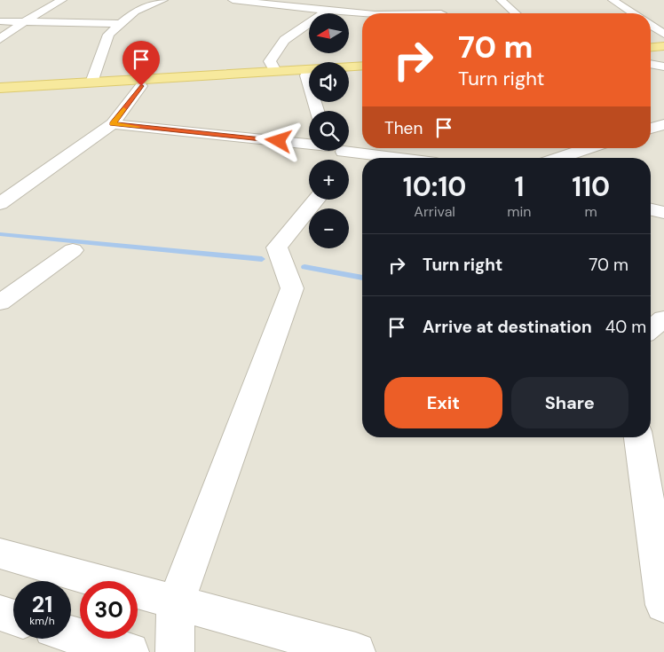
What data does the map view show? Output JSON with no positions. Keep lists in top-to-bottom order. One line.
{"north":"left","page":{"map_buttons":["+","−"],"turn":["70 m","Turn right"],"then":"Then","eta":["10:10","Arrival","1","min","110","m"],"list":[{"name":"Turn right","value":"70 m"},{"name":"Arrive at destination","value":"40 m"}],"buttons":["Exit","Share"],"speed":"21 km/h","limit":"30"}}
